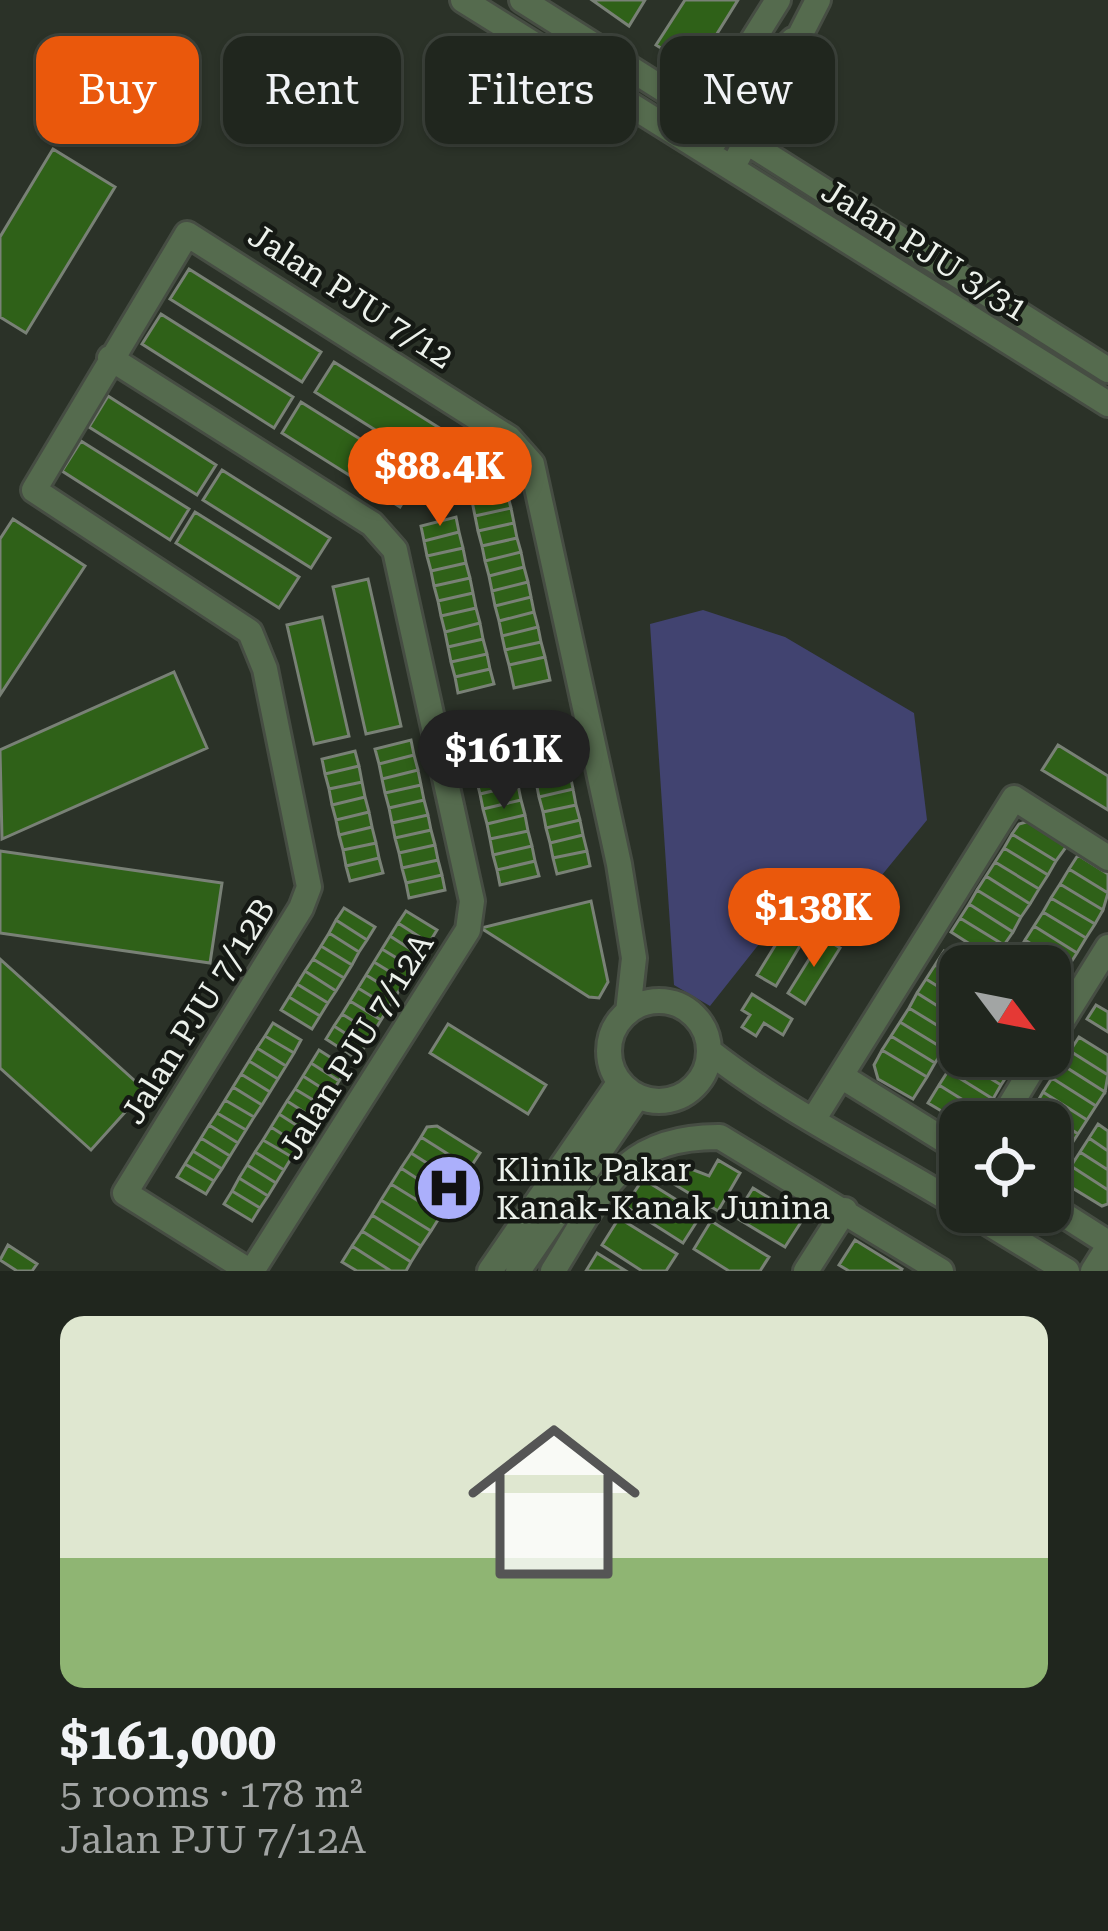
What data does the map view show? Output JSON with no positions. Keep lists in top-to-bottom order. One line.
{"streets":{"street":["Jalan PJU 3/31","Jalan PJU 7/12","Jalan PJU 7/12B","Jalan PJU 7/12A"]},"crossings":[["Jalan PJU 7/12","Jalan PJU 7/12B"],["Jalan PJU 7/12","Jalan PJU 7/12A"],["Jalan PJU 7/12B","Jalan PJU 7/12A"]],"places":{"hospital":["Klinik Pakar Kanak-Kanak Junina"]},"north":"bottom right","page":{"chip":["Buy","Rent","Filters","New"],"price":["$88.4K","$161K","$138K"],"list":[{"name":"$161,000","note":"5 rooms · 178 m² · Jalan PJU 7/12A"}]}}
